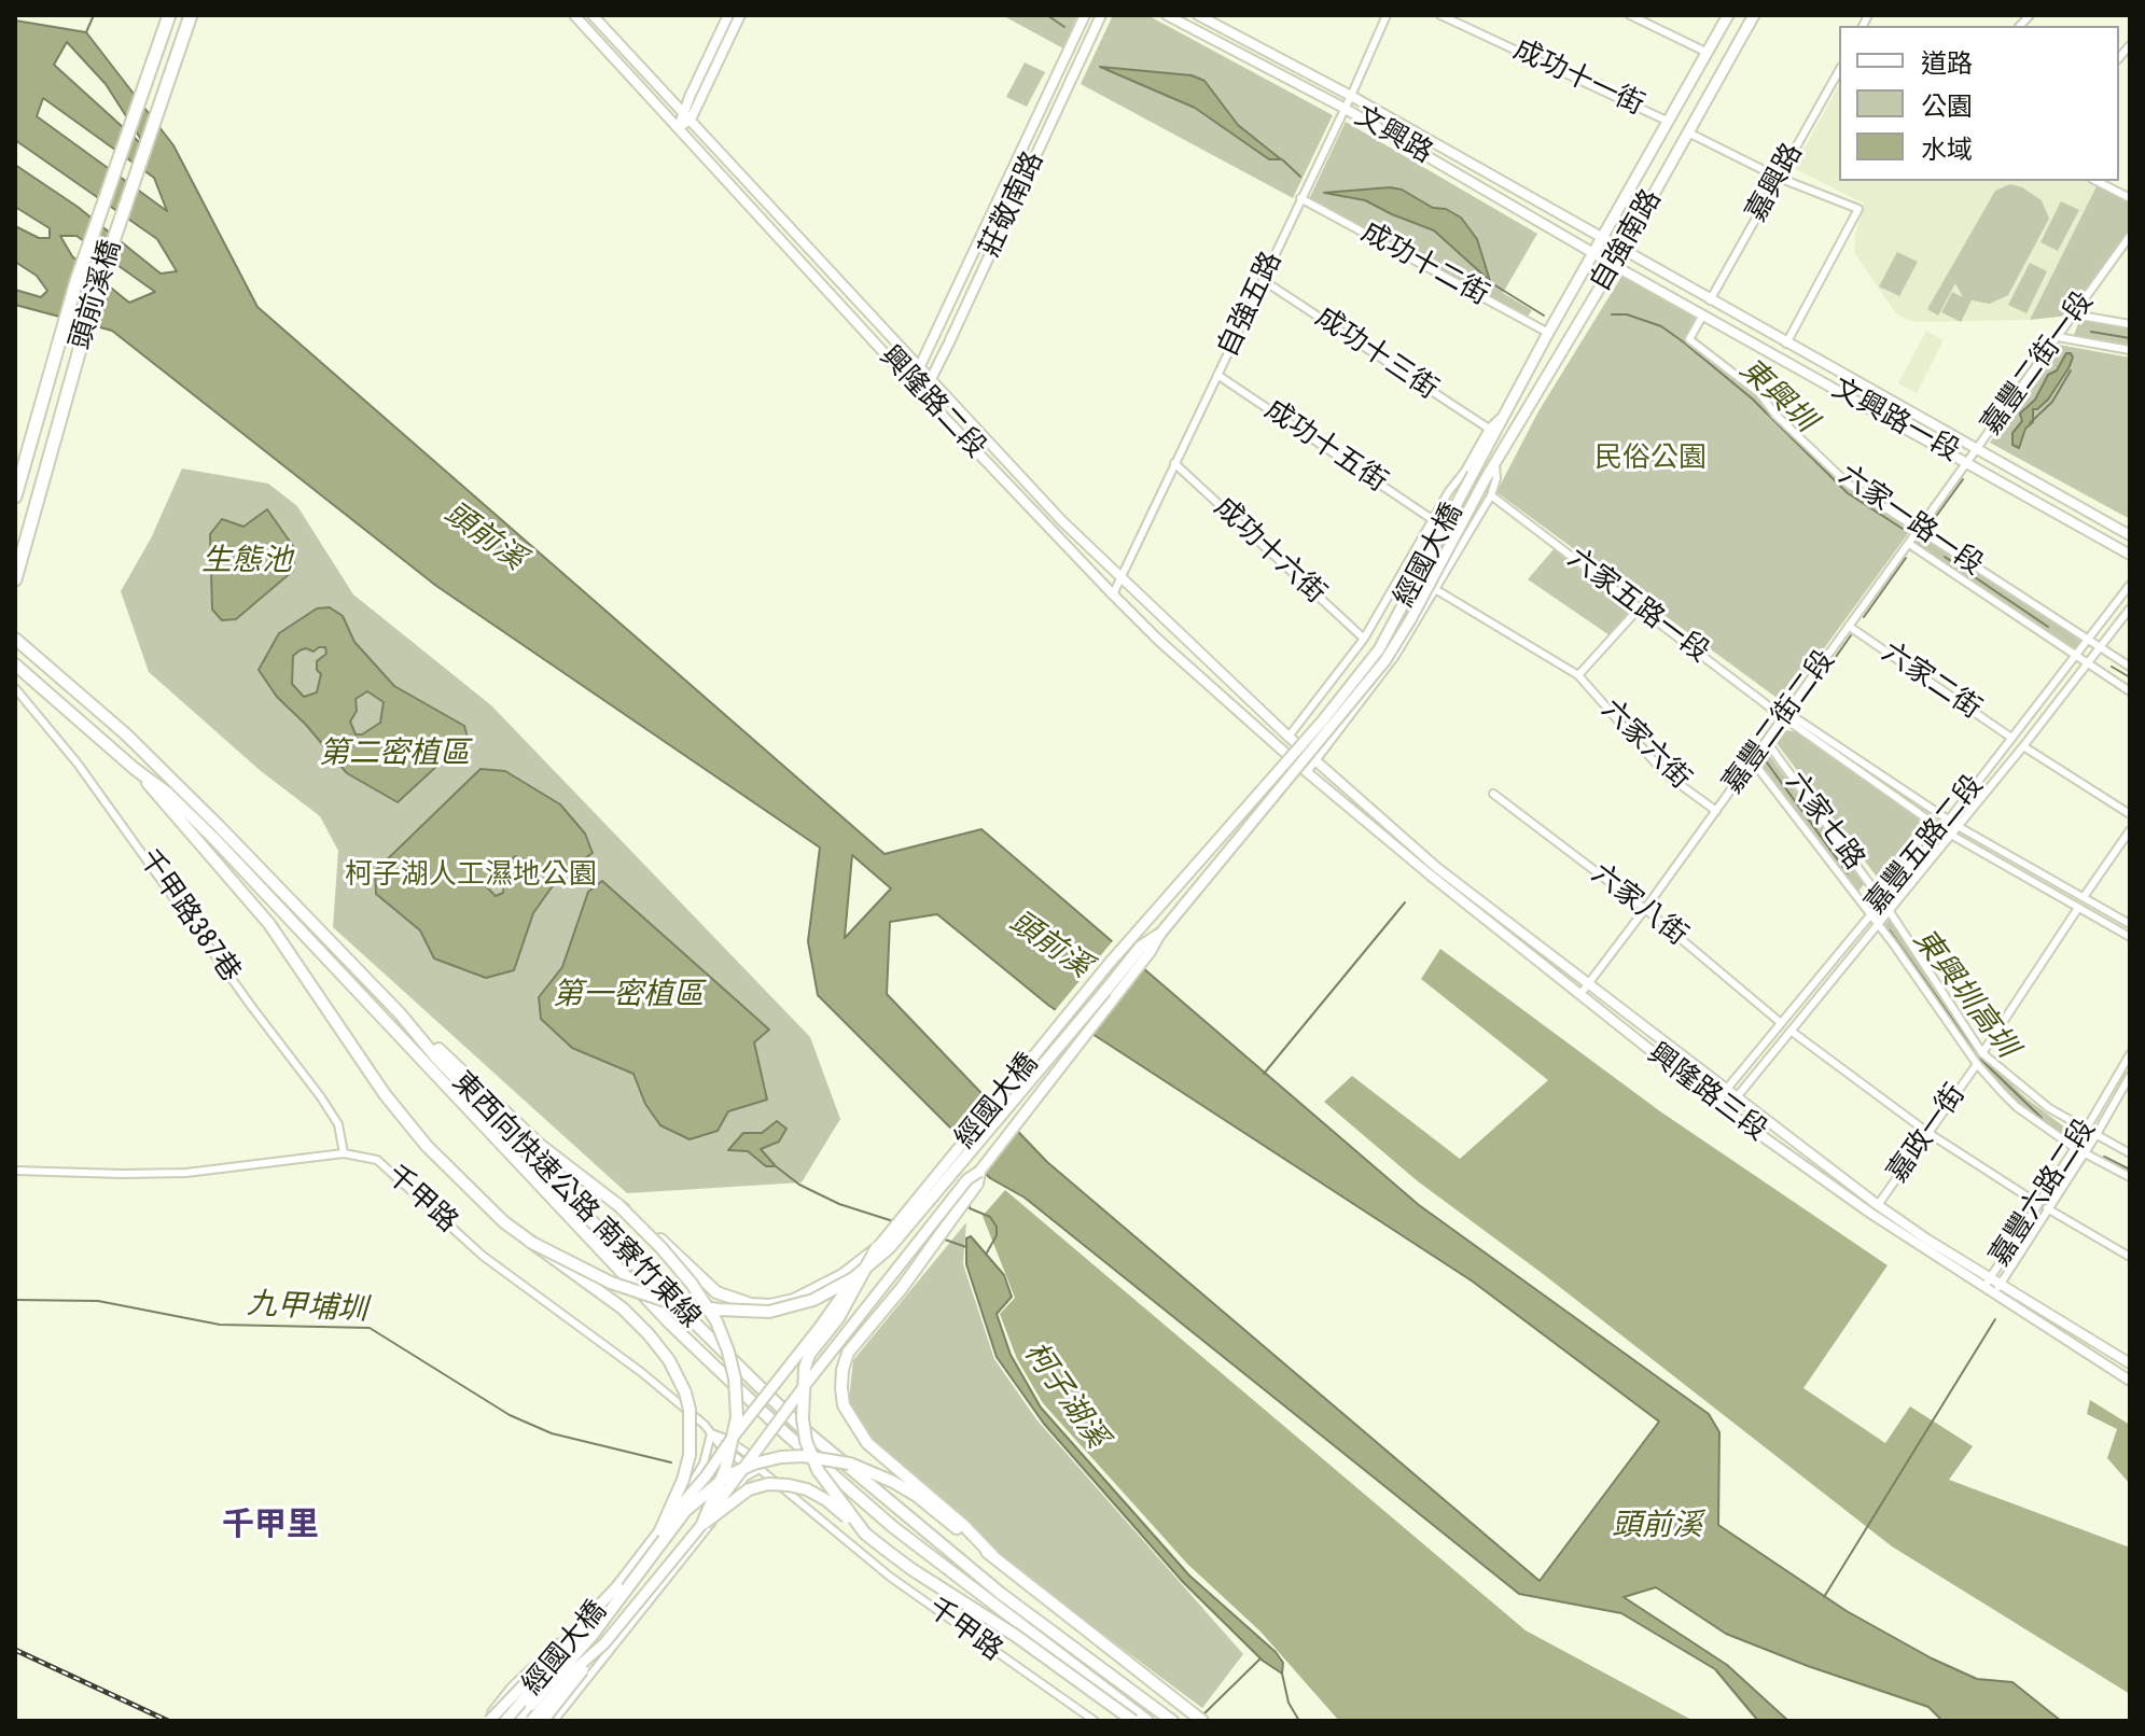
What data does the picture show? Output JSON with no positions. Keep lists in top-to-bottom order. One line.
{"streets":{"highway":["頭前溪橋","東西向快速公路 南寮竹東線"],"main road":["自強南路","經國大橋"],"street":["成功十一街","文興路","嘉興路","莊敬南路","成功十二街","自強五路","成功十三街","嘉豐二街一段","興隆路二段","文興路一段","成功十五街","六家一路一段","成功十六街","六家五路一段","六家二街","嘉豐二街二段","六家六街","六家七路","嘉豐五路二段","六家八街","千甲路387巷","興隆路三段","嘉政一街","嘉豐六路二段","千甲路"]},"crossings":[["成功十一街","自強南路"],["文興路","自強南路"],["文興路","自強五路"],["文興路","文興路一段"],["嘉興路","文興路一段"],["莊敬南路","興隆路二段"],["自強南路","成功十二街"],["自強南路","成功十三街"],["自強南路","興隆路二段"],["自強南路","文興路一段"],["自強南路","成功十五街"],["自強南路","成功十六街"],["自強南路","經國大橋"],["自強南路","六家五路一段"],["自強南路","六家六街"],["自強南路","興隆路三段"],["成功十二街","自強五路"],["自強五路","成功十三街"],["自強五路","興隆路二段"],["自強五路","成功十五街"],["自強五路","成功十六街"],["嘉豐二街一段","文興路一段"],["嘉豐二街一段","嘉豐二街二段"],["興隆路二段","興隆路三段"],["文興路一段","六家一路一段"],["文興路一段","嘉豐二街二段"],["六家一路一段","嘉豐二街二段"],["六家一路一段","嘉豐五路二段"],["六家五路一段","嘉豐二街二段"],["六家五路一段","六家六街"],["六家五路一段","嘉豐五路二段"],["六家五路一段","嘉政一街"],["六家二街","嘉豐二街二段"],["六家二街","嘉豐五路二段"],["嘉豐二街二段","六家六街"],["嘉豐二街二段","六家七路"],["嘉豐二街二段","六家八街"],["嘉豐二街二段","興隆路三段"],["六家七路","嘉豐五路二段"],["六家七路","嘉政一街"],["六家七路","嘉豐六路二段"],["嘉豐五路二段","六家八街"],["嘉豐五路二段","興隆路三段"],["千甲路387巷","千甲路"],["興隆路三段","嘉政一街"],["興隆路三段","嘉豐六路二段"]],"districts":["千甲里"],"water":["東興圳","頭前溪","生態池","第二密植區","東興圳高圳","第一密植區","九甲埔圳","柯子湖溪"],"parks":["民俗公園","柯子湖人工濕地公園"],"legend":["道路","公園","水域"]}
